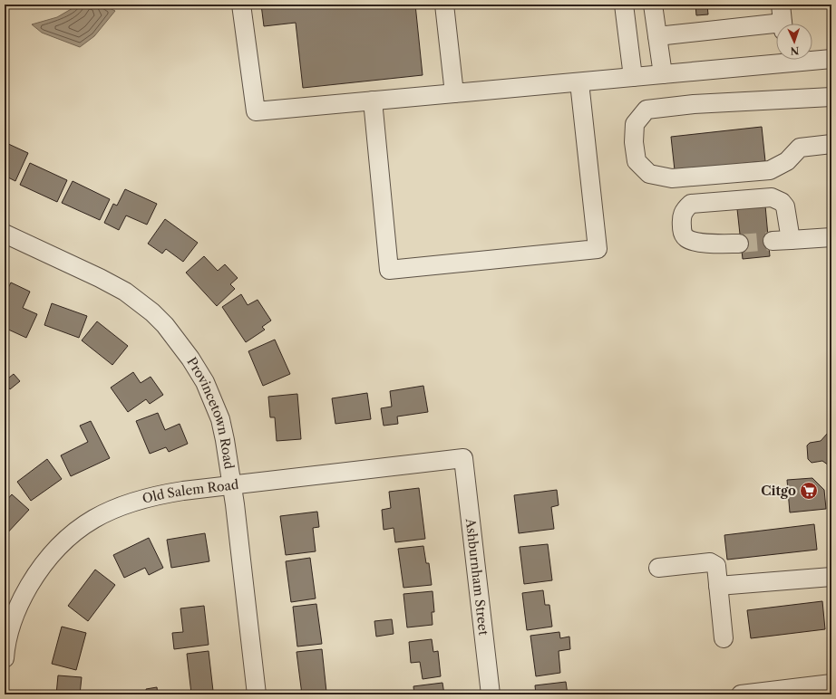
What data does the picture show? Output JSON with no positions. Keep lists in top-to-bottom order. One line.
{"streets":{"street":["Provincetown Road","Old Salem Road","Ashburnham Street"]},"crossings":[["Provincetown Road","Old Salem Road"],["Old Salem Road","Ashburnham Street"]],"places":{"supermarket":["Citgo"]},"north":"bottom"}
